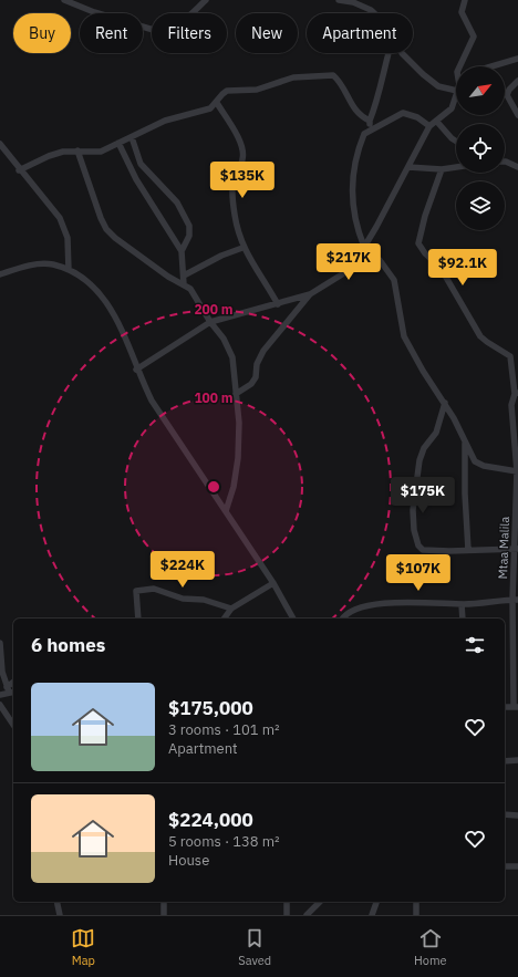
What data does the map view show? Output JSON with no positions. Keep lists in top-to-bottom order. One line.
{"streets":{"street":["Mtaa Malila"]},"north":"top right","page":{"chip":["Buy","Rent","Filters","New","Apartment"],"price":["$135K","$217K","$92.1K","$175K","$224K","$107K"],"heading":"6 homes","list":[{"name":"$175,000","note":"3 rooms · 101 m² · Apartment"},{"name":"$224,000","note":"5 rooms · 138 m² · House"}],"tabs":["Map","Saved","Home"]},"rings":["200 m","100 m"]}
